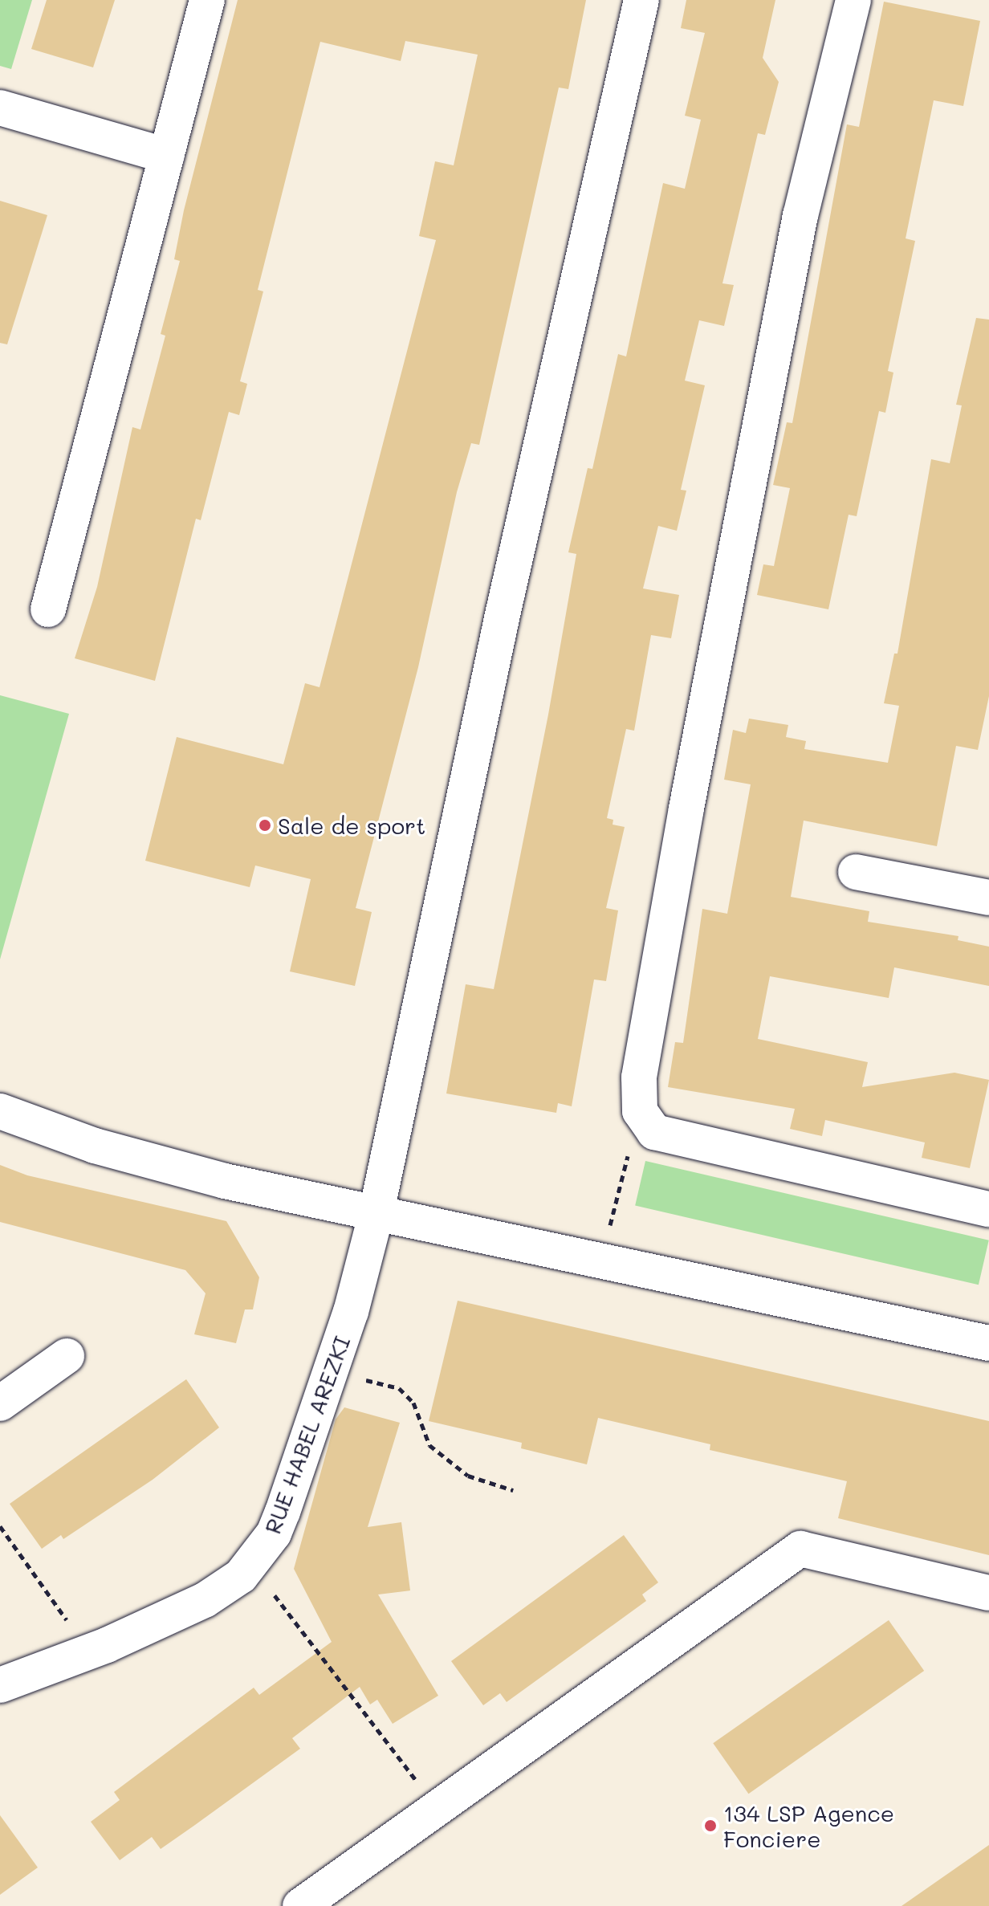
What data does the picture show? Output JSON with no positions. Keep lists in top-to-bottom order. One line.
{"streets":{"street":["RUE HABEL AREZKI"]},"places":["Sale de sport","134 LSP Agence Fonciere"]}
